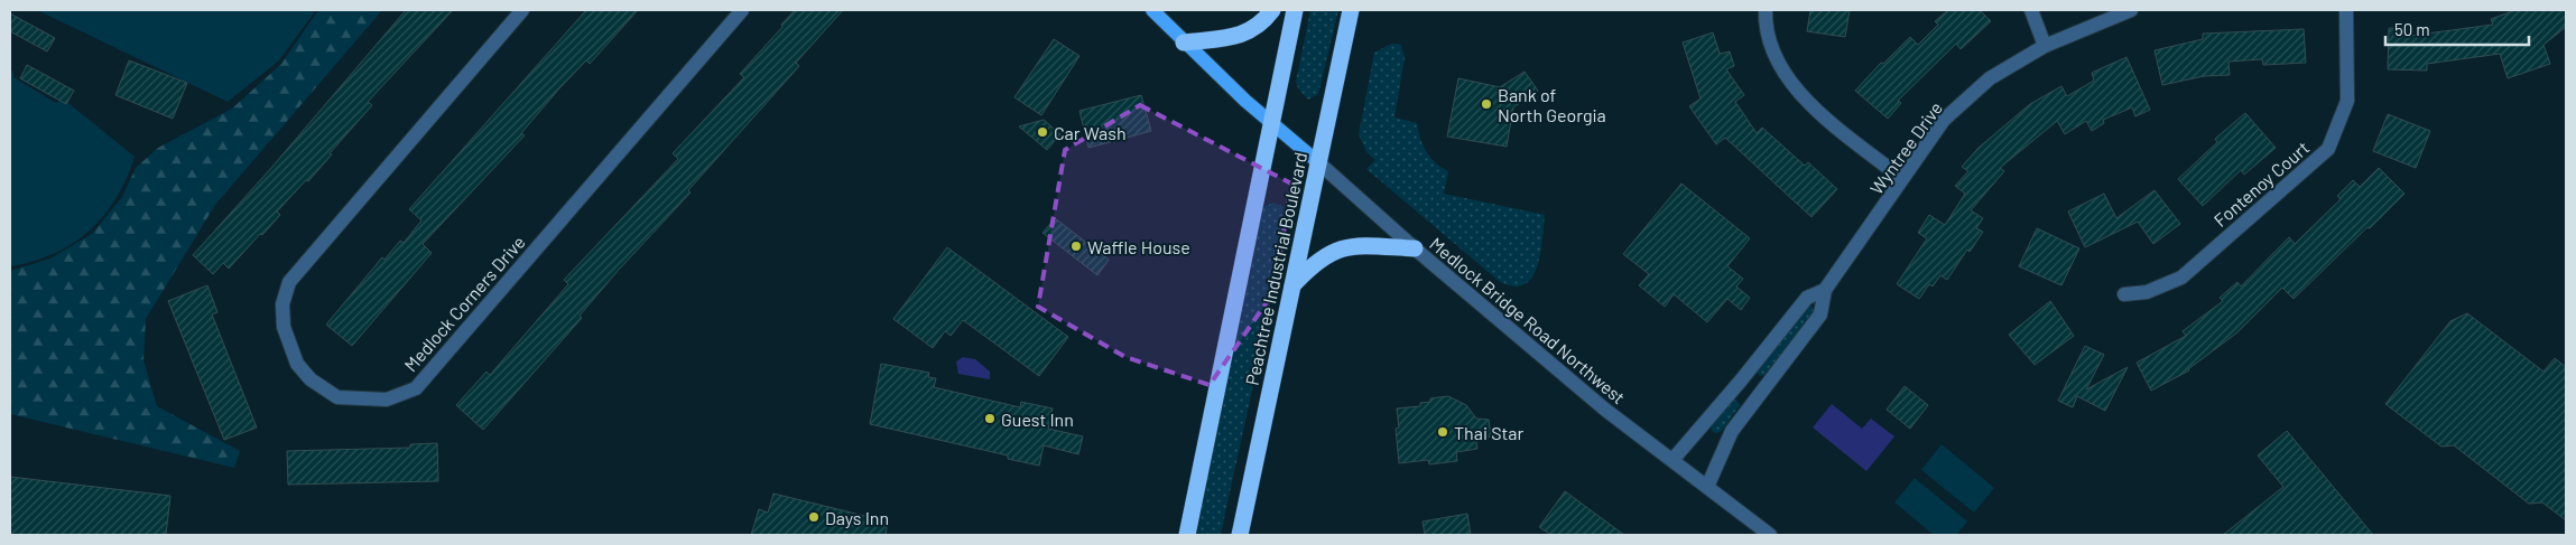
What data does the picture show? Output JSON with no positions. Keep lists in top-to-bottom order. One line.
{"streets":{"highway":["Peachtree Industrial Boulevard"],"main road":["Medlock Bridge Road Northwest"],"street":["Wyntree Drive","Fontenoy Court","Medlock Corners Drive"]},"crossings":[["Wyntree Drive","Medlock Bridge Road Northwest"],["Peachtree Industrial Boulevard","Medlock Bridge Road Northwest"]],"places":["Bank of North Georgia","Car Wash","Waffle House","Guest Inn","Thai Star","Days Inn"],"scale_bar":"50 m"}
